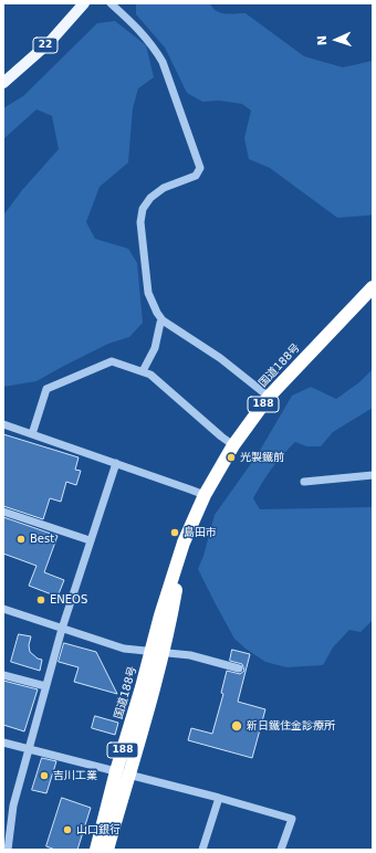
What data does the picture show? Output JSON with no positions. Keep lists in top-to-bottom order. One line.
{"streets":{"highway":["国道188号","188"],"main road":["22"]},"places":["光製鐵前","島田市","Best","ENEOS","新日鐵住金診療所","吉川工業","山口銀行"],"north":"left"}
